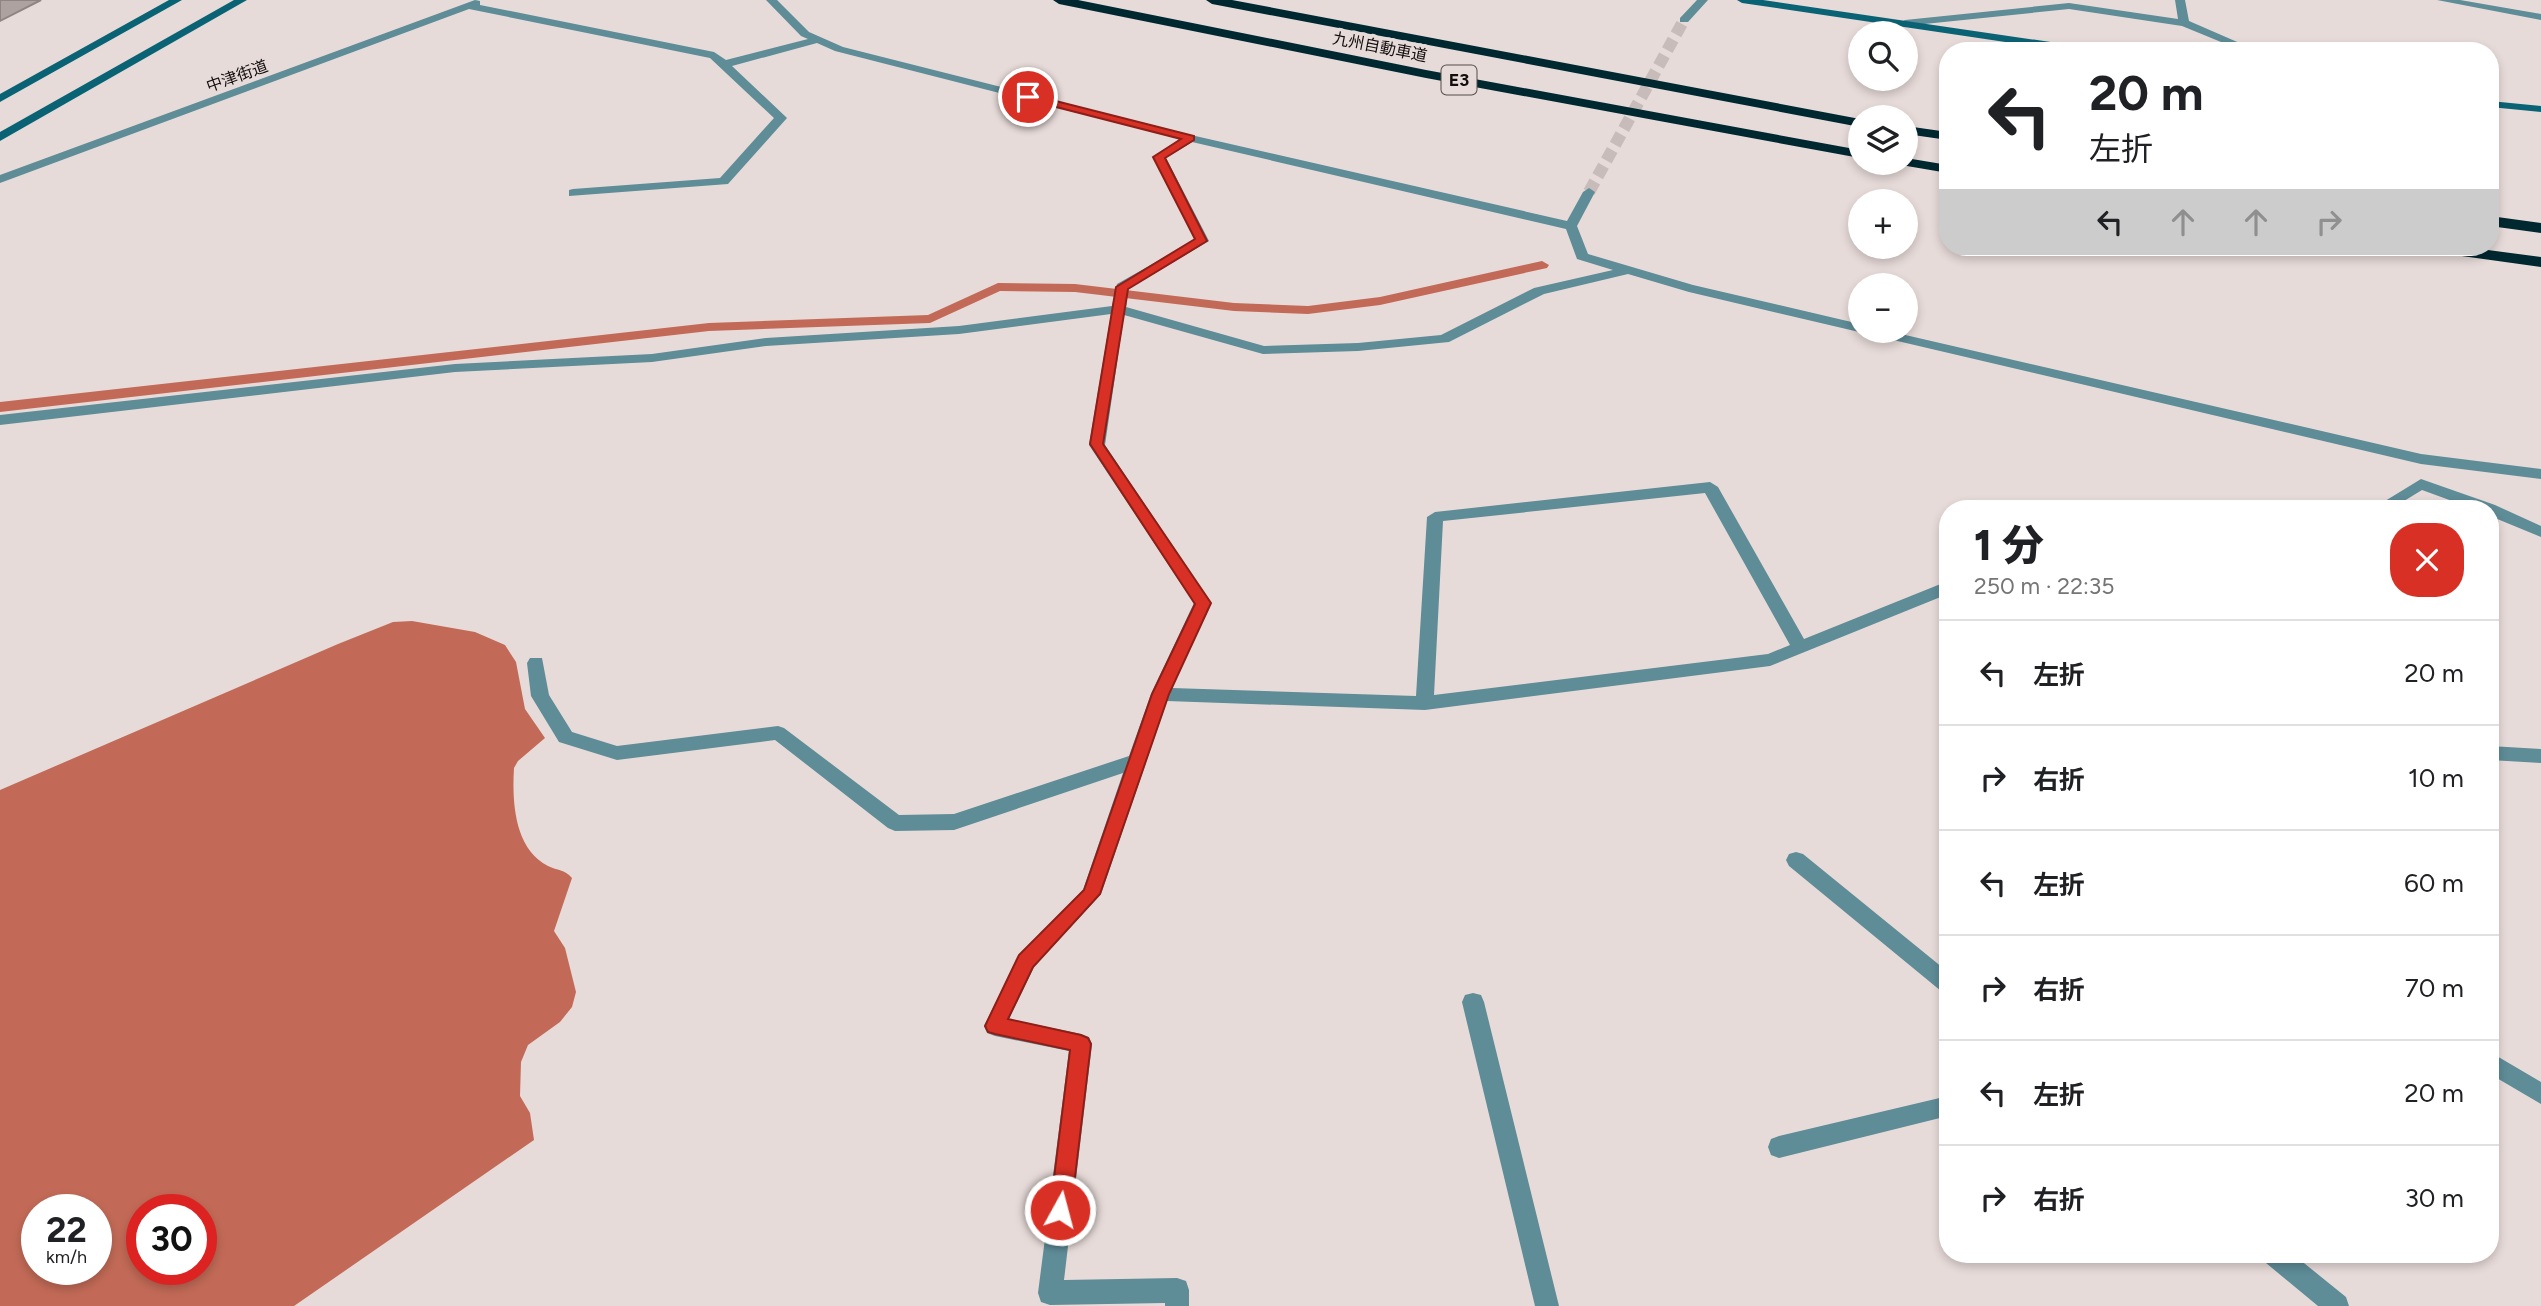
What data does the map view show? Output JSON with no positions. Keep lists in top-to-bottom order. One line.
{"streets":{"highway":["九州自動車道","E3"],"street":["中津街道"]},"page":{"map_buttons":["+","−"],"turn":["20 m","左折"],"heading":["1 分","250 m · 22:35"],"list":[{"name":"左折","value":"20 m"},{"name":"右折","value":"10 m"},{"name":"左折","value":"60 m"},{"name":"右折","value":"70 m"},{"name":"左折","value":"20 m"},{"name":"右折","value":"30 m"}],"speed":"22 km/h","limit":"30"}}
